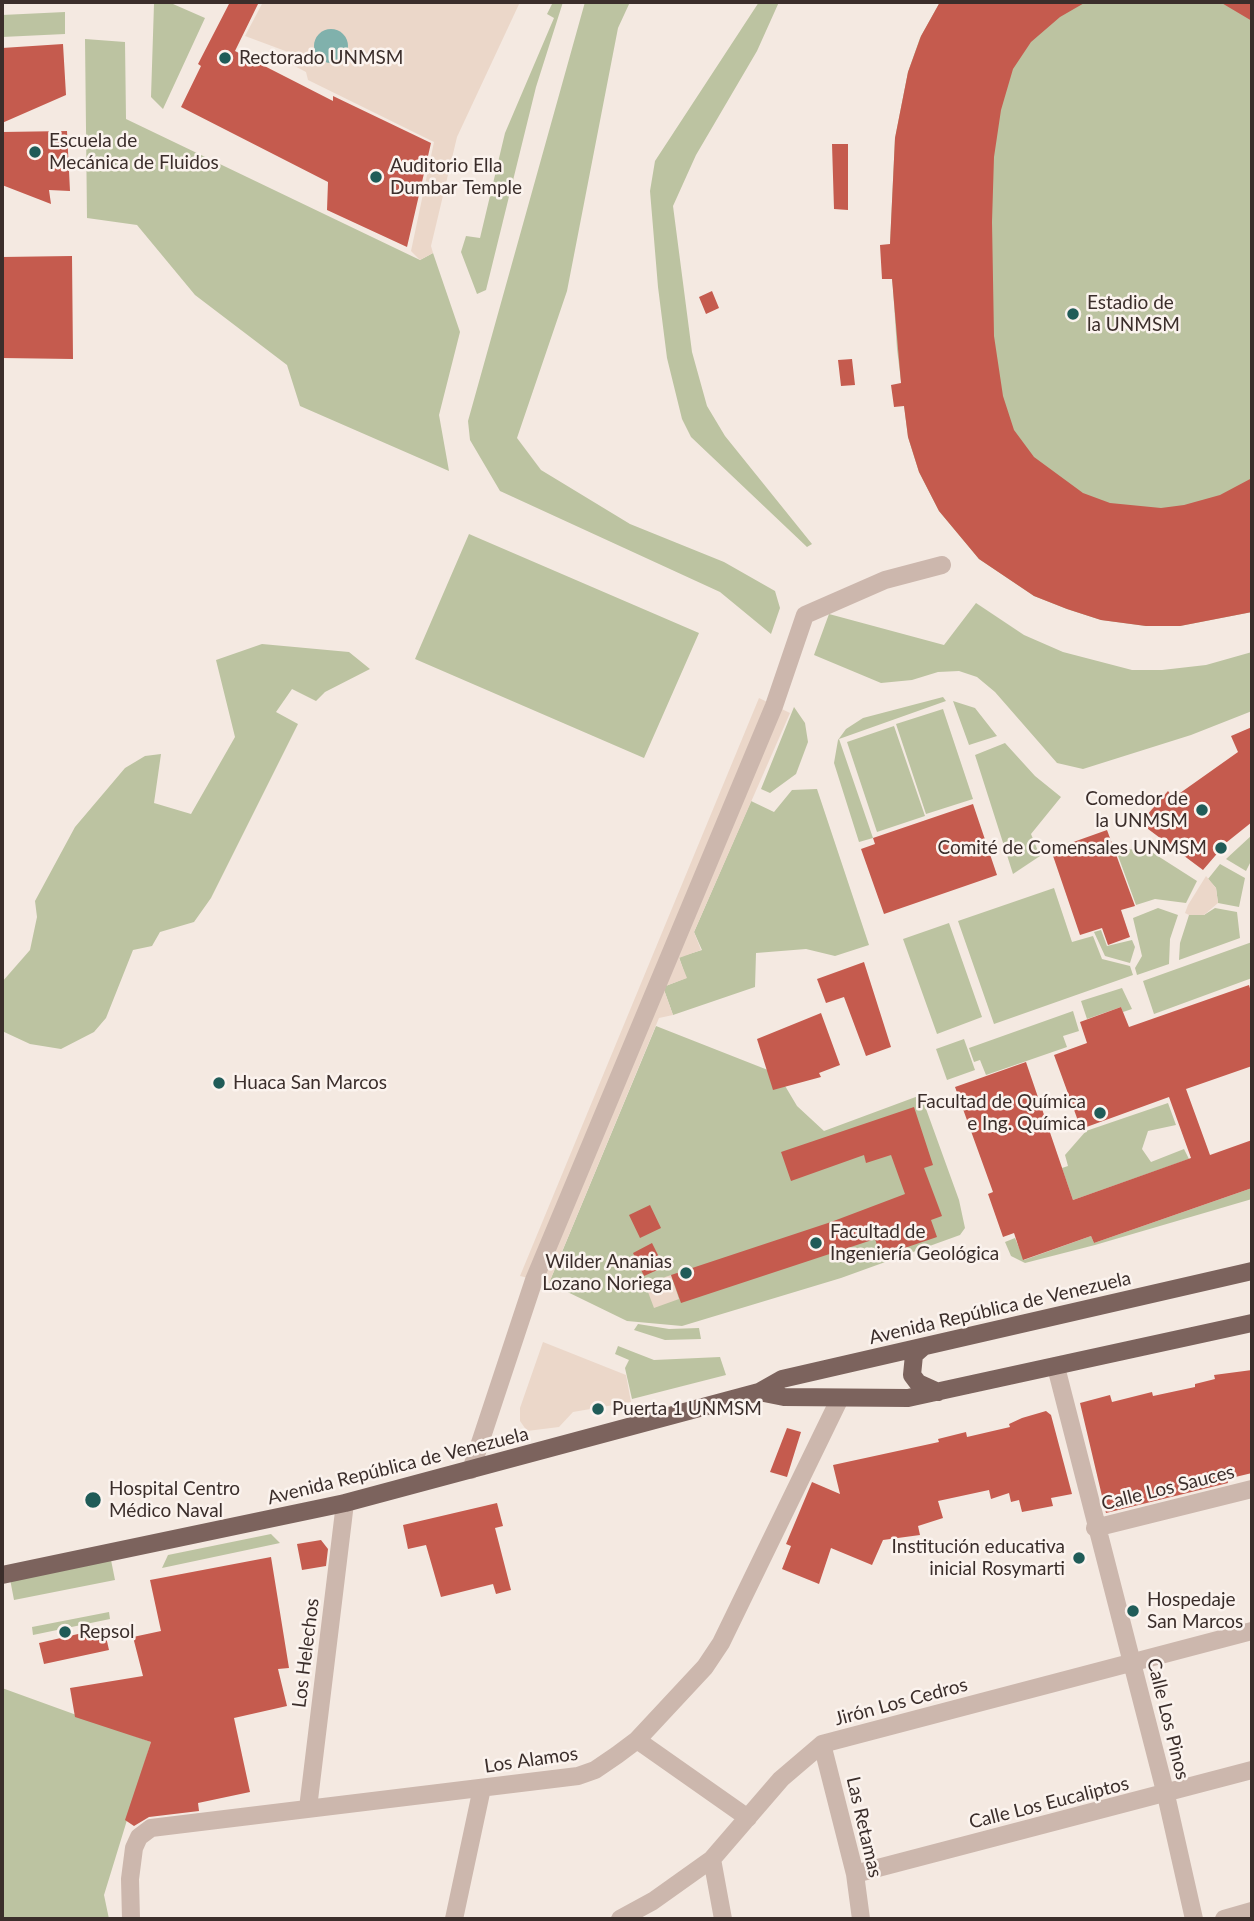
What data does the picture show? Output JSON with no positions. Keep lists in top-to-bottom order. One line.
{"streets":{"main road":["Avenida República de Venezuela"],"street":["Calle Los Sauces","Los Helechos","Jirón Los Cedros","Calle Los Pinos","Los Alamos","Calle Los Eucaliptos","Las Retamas"]},"crossings":[["Avenida República de Venezuela","Los Helechos"],["Avenida República de Venezuela","Calle Los Pinos"],["Avenida República de Venezuela","Los Alamos"],["Calle Los Sauces","Calle Los Pinos"],["Los Helechos","Los Alamos"],["Jirón Los Cedros","Calle Los Pinos"],["Jirón Los Cedros","Las Retamas"],["Calle Los Pinos","Calle Los Eucaliptos"],["Calle Los Eucaliptos","Las Retamas"]],"places":["Rectorado UNMSM","Escuela de Mecánica de Fluidos","Auditorio Ella Dumbar Temple","Estadio de la UNMSM","Comedor de la UNMSM","Comité de Comensales UNMSM","Huaca San Marcos","Facultad de Química e Ing. Química","Facultad de Ingeniería Geológica","Wilder Ananias Lozano Noriega","Puerta 1 UNMSM","Hospital Centro Médico Naval","Institución educativa inicial Rosymarti","Hospedaje San Marcos","Repsol"]}
